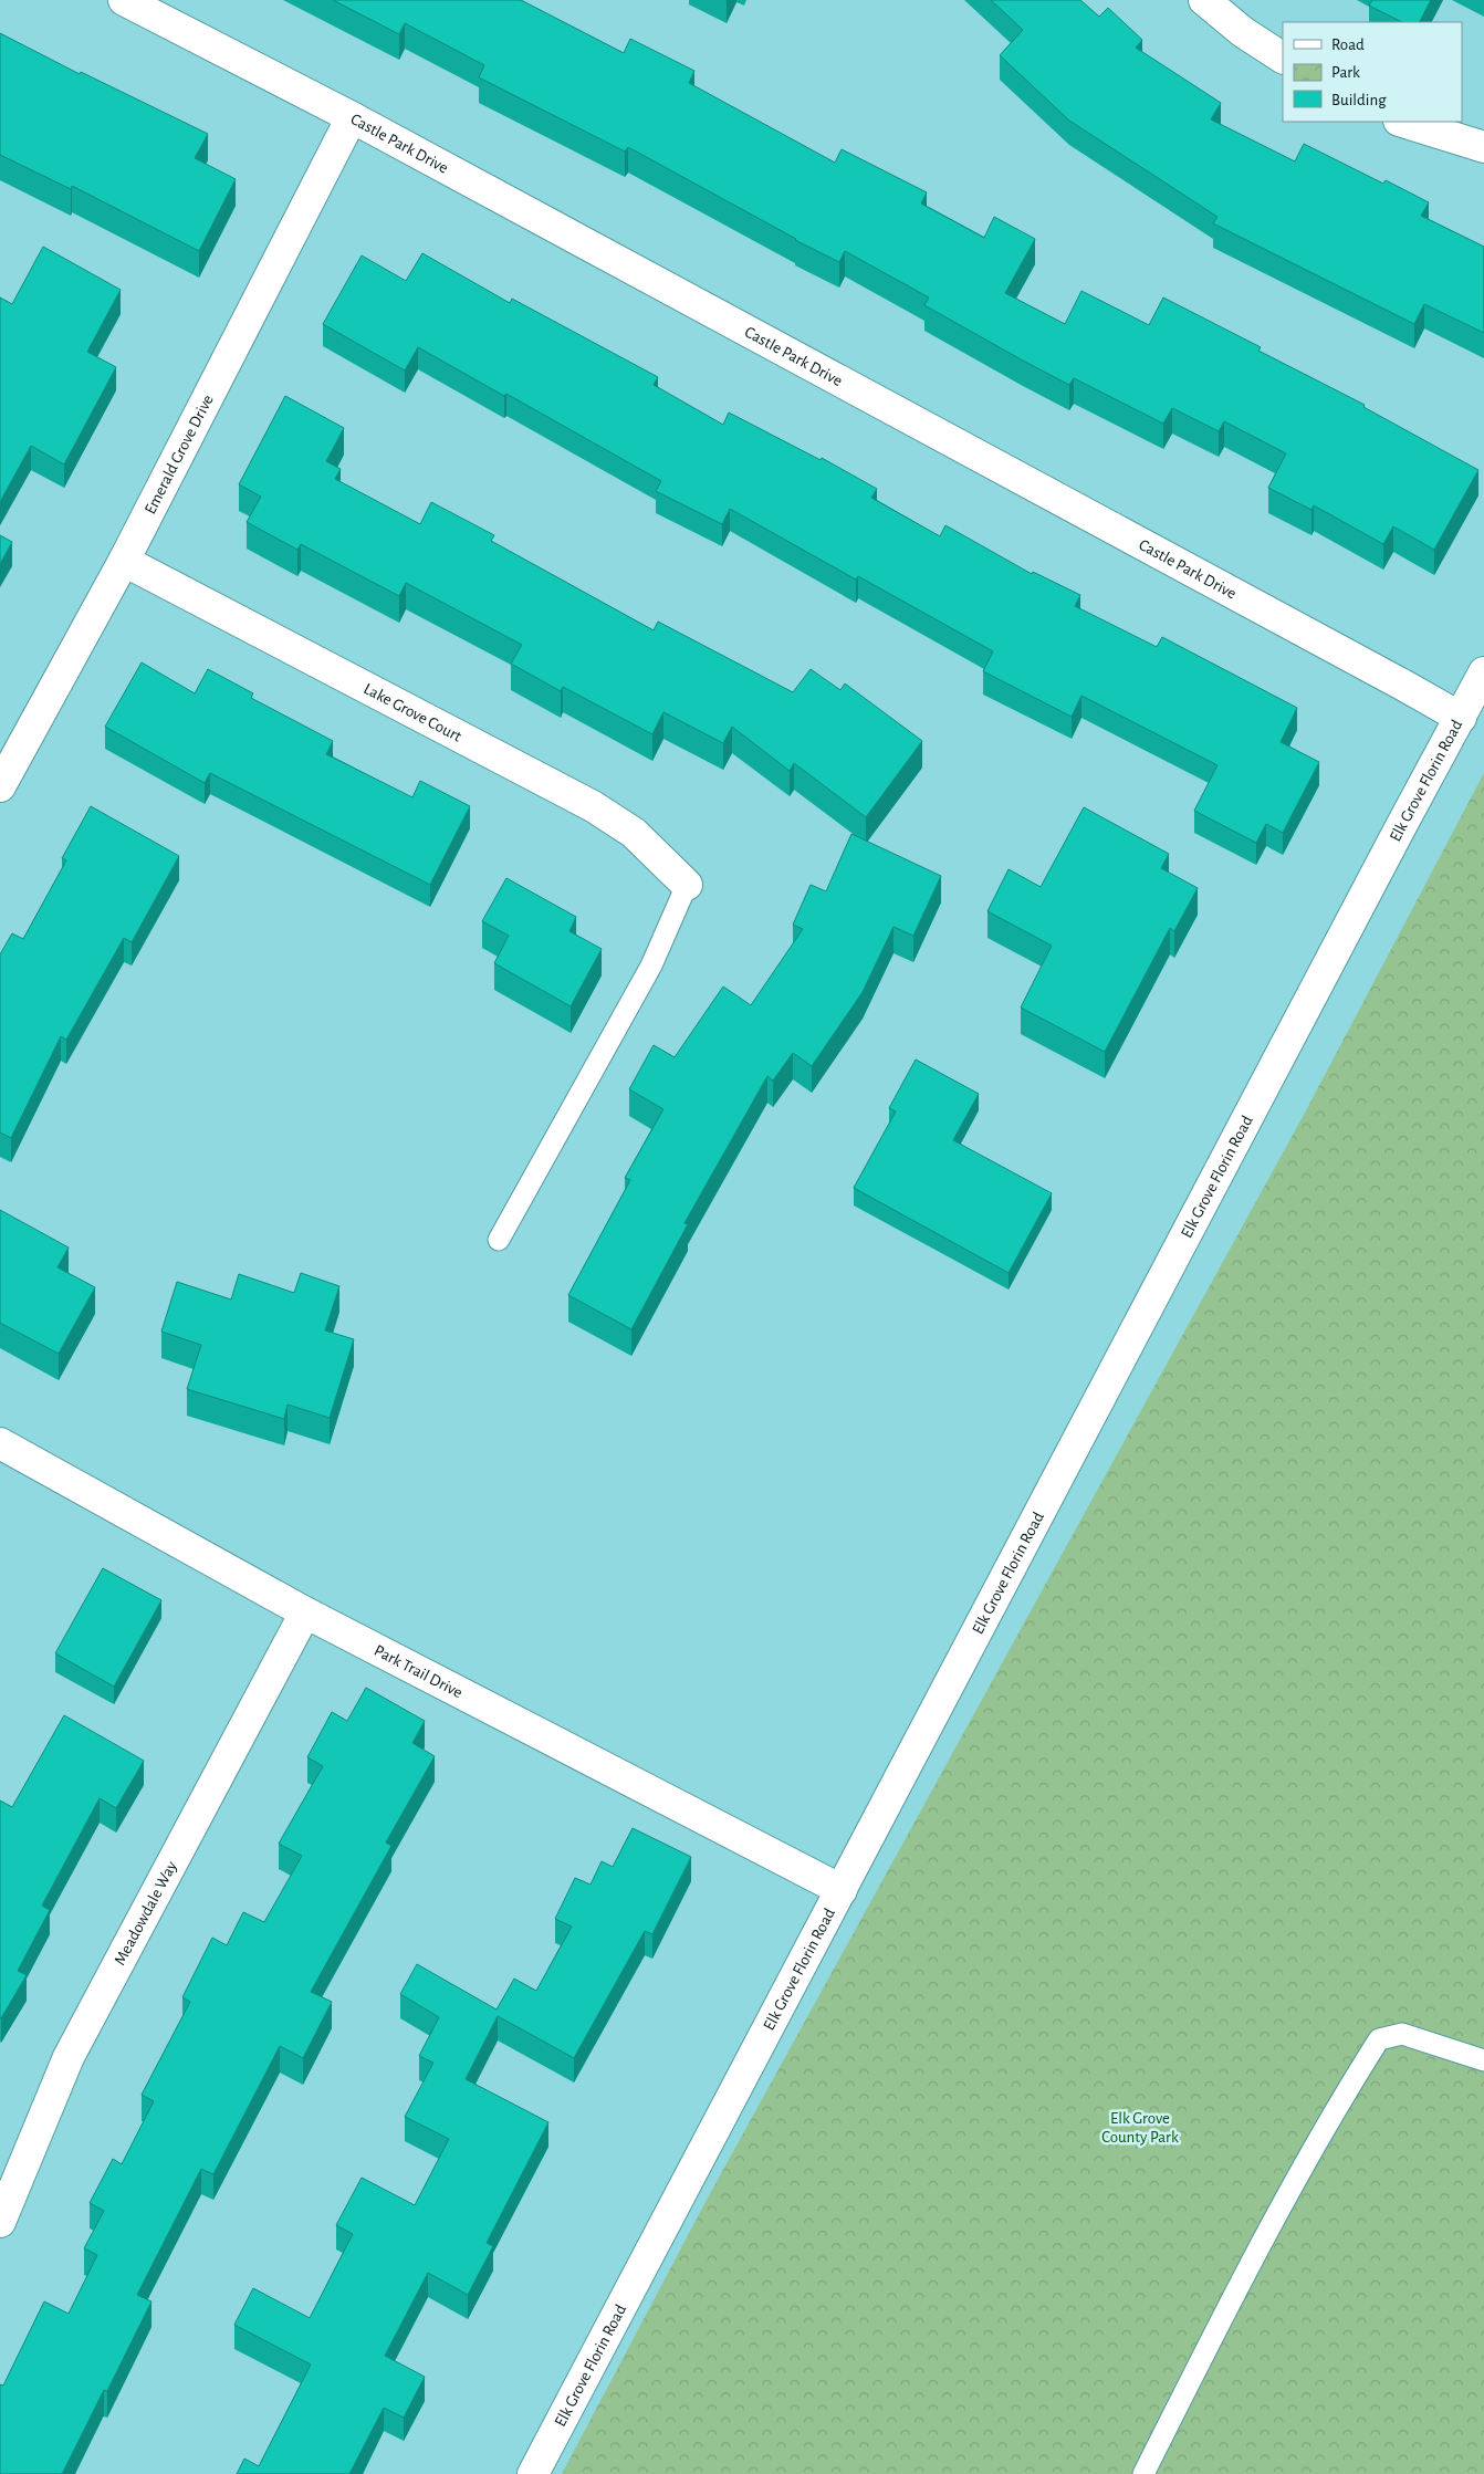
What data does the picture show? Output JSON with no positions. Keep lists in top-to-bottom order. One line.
{"streets":{"street":["Castle Park Drive","Emerald Grove Drive","Lake Grove Court","Elk Grove Florin Road","Park Trail Drive","Meadowdale Way"]},"crossings":[["Castle Park Drive","Emerald Grove Drive"],["Castle Park Drive","Elk Grove Florin Road"],["Emerald Grove Drive","Lake Grove Court"],["Elk Grove Florin Road","Park Trail Drive"],["Park Trail Drive","Meadowdale Way"]],"parks":["Elk Grove County Park"],"legend":["Road","Park","Building"]}
